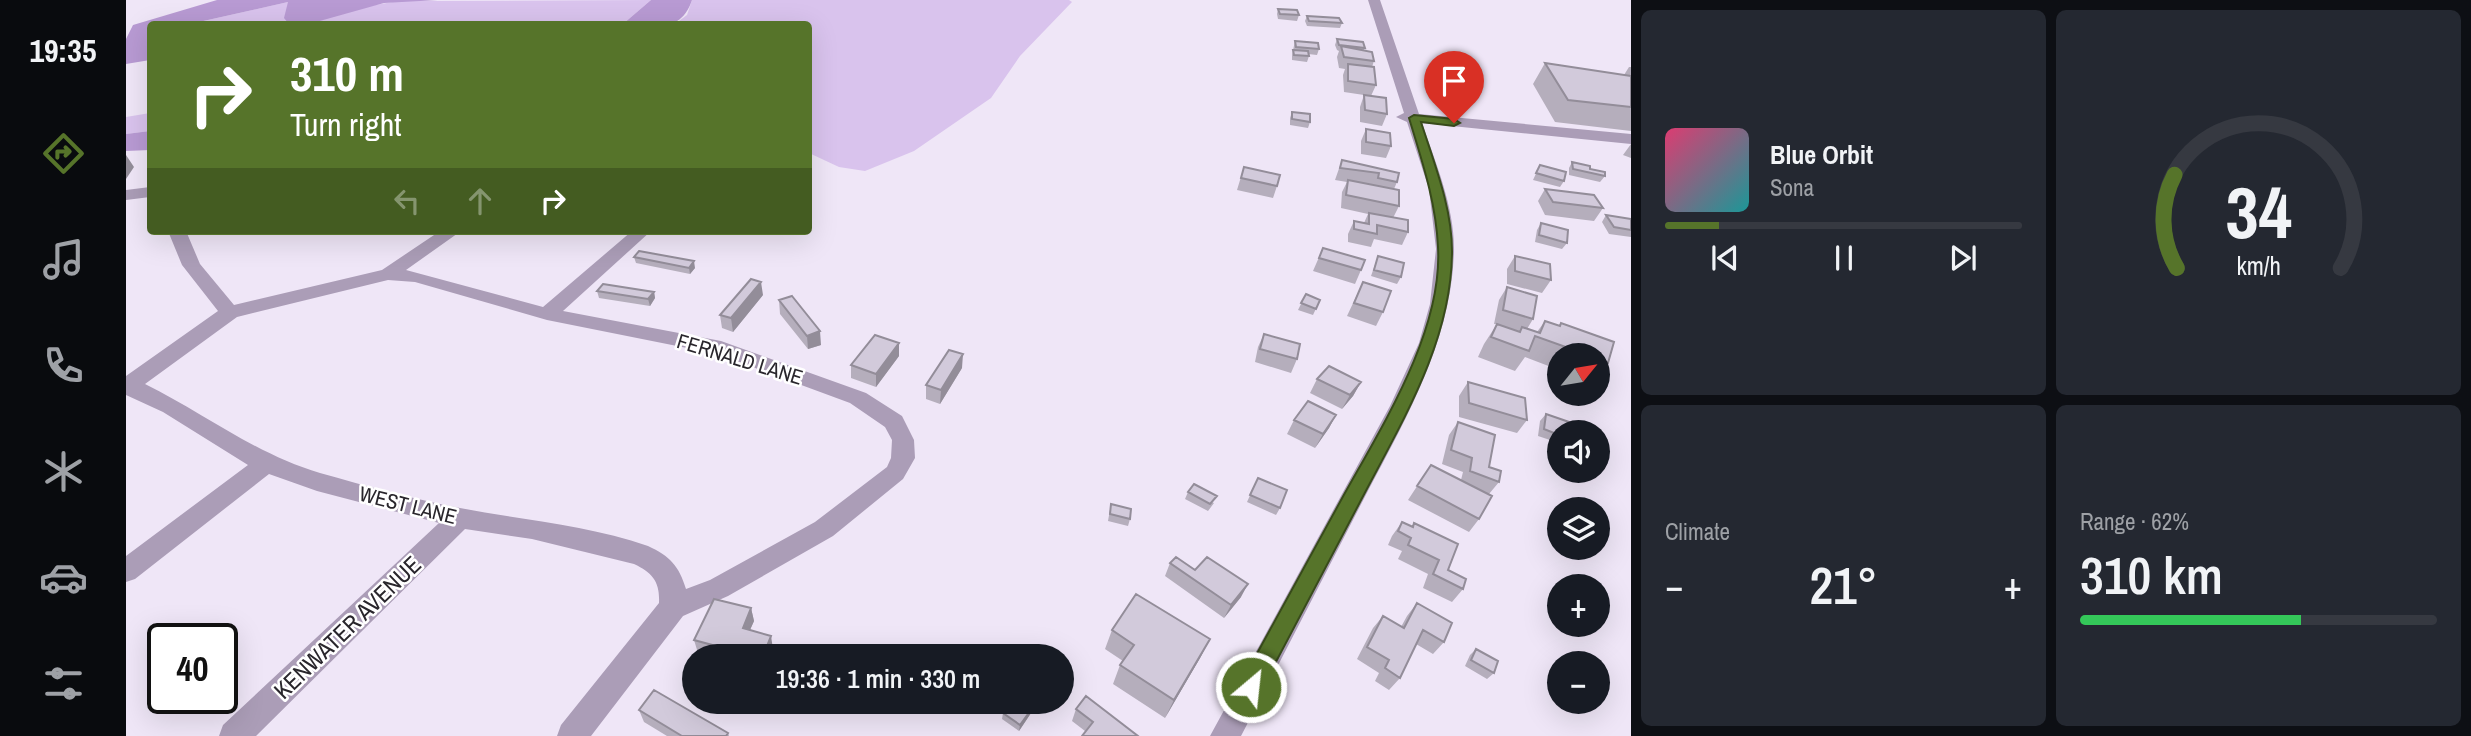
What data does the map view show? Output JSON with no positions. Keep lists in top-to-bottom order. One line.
{"streets":{"street":["FERNALD LANE","WEST LANE","KENWATER AVENUE"]},"crossings":[["FERNALD LANE","WEST LANE"],["WEST LANE","KENWATER AVENUE"]],"north":"top right","page":{"tabs":"19:35","turn":["310 m","Turn right"],"song":["Blue Orbit","Sona"],"map_buttons":["+","−"],"tile":["Climate",["Range · 62%","310 km"]],"heat":["−","21°","+"],"limit":"40","trip":"19:36 · 1 min · 330 m","gauge":["34","km/h"]}}
